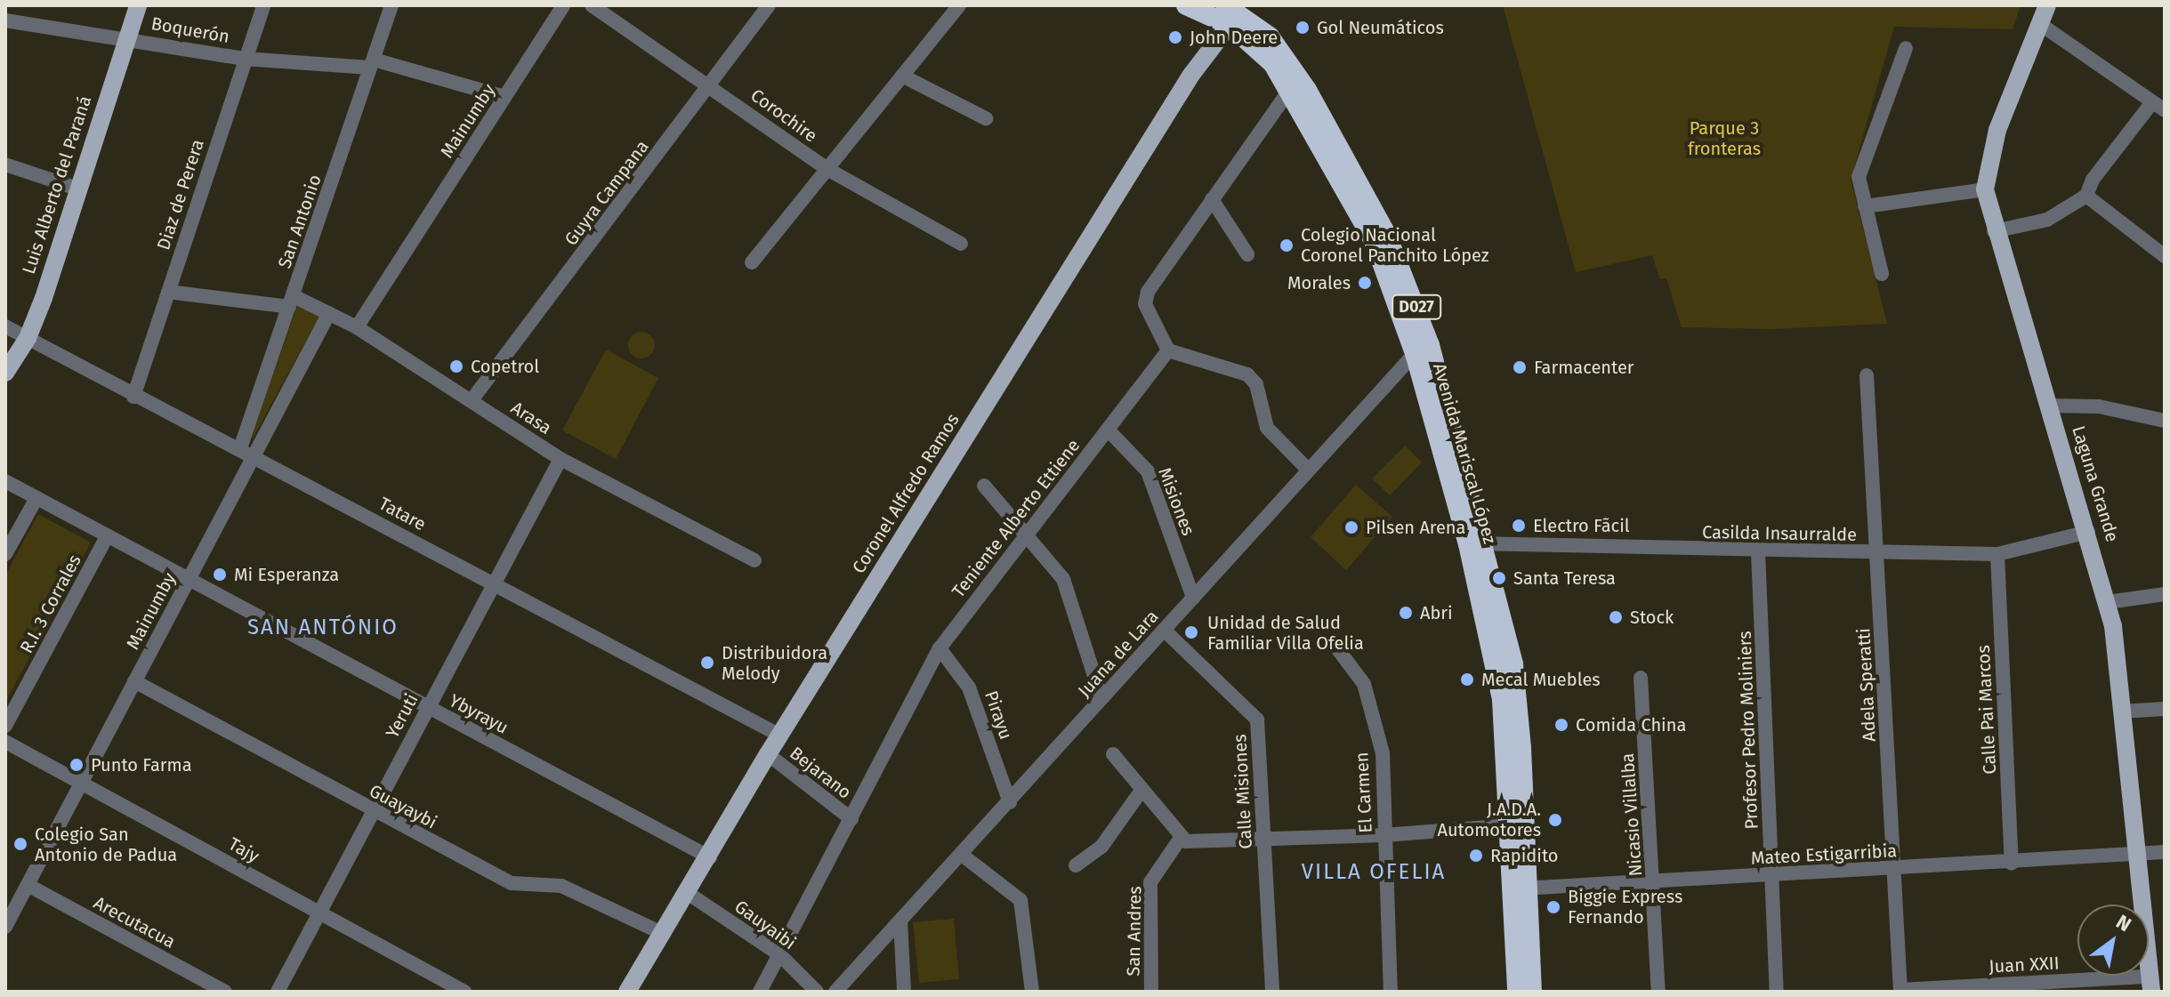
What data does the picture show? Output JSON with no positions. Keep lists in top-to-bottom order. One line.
{"streets":{"highway":["D027","Avenida Mariscal López"],"main road":["Luis Alberto del Paraná","Laguna Grande","Coronel Alfredo Ramos"],"street":["Boquerón","Corochire","Mainumby","Guyra Campana","Diaz de Perera","San Antonio","Arasa","Misiones","Tatare","Teniente Alberto Ettiene","Casilda Insaurralde","R.I. 3 Corrales","Juana de Lara","Adela Speratti","Calle Pai Marcos","Ybyrayu","Pirayu","Yeruti","Profesor Pedro Moliniers","Bejarano","Calle Misiones","El Carmen","Guayaybi","Nicasio Villalba","Tajy","Mateo Estigarribia","Arecutacua","Gauyaibi","San Andres","Juan XXII"]},"crossings":[["Boquerón","Mainumby"],["Boquerón","Luis Alberto del Paraná"],["Boquerón","Diaz de Perera"],["Boquerón","San Antonio"],["Corochire","Guyra Campana"],["Mainumby","San Antonio"],["Mainumby","Arasa"],["Mainumby","Tatare"],["Mainumby","Ybyrayu"],["Mainumby","Guayaybi"],["Mainumby","Tajy"],["Mainumby","Arecutacua"],["Luis Alberto del Paraná","Tatare"],["Guyra Campana","Arasa"],["Diaz de Perera","Arasa"],["Diaz de Perera","Tatare"],["San Antonio","Arasa"],["San Antonio","Tatare"],["Arasa","Yeruti"],["Avenida Mariscal López","Coronel Alfredo Ramos"],["Avenida Mariscal López","Casilda Insaurralde"],["Avenida Mariscal López","Juana de Lara"],["Avenida Mariscal López","Mateo Estigarribia"],["Laguna Grande","Casilda Insaurralde"],["Laguna Grande","Mateo Estigarribia"],["Laguna Grande","Juan XXII"],["Coronel Alfredo Ramos","Tatare"],["Coronel Alfredo Ramos","Ybyrayu"],["Coronel Alfredo Ramos","Bejarano"],["Coronel Alfredo Ramos","Guayaybi"],["Coronel Alfredo Ramos","Gauyaibi"],["Misiones","Teniente Alberto Ettiene"],["Misiones","Juana de Lara"],["Tatare","Yeruti"],["Teniente Alberto Ettiene","Pirayu"],["Teniente Alberto Ettiene","Bejarano"],["Teniente Alberto Ettiene","Gauyaibi"],["Casilda Insaurralde","Adela Speratti"],["Casilda Insaurralde","Calle Pai Marcos"],["Casilda Insaurralde","Profesor Pedro Moliniers"],["R.I. 3 Corrales","Ybyrayu"],["Juana de Lara","Pirayu"],["Juana de Lara","Calle Misiones"],["Adela Speratti","Mateo Estigarribia"],["Adela Speratti","Juan XXII"],["Calle Pai Marcos","Mateo Estigarribia"],["Ybyrayu","Yeruti"],["Yeruti","Guayaybi"],["Yeruti","Tajy"],["Profesor Pedro Moliniers","Mateo Estigarribia"],["Nicasio Villalba","Mateo Estigarribia"]],"districts":["SAN ANTÓNIO","VILLA OFELIA"],"parks":["Parque 3 fronteras"],"places":["Gol Neumáticos","John Deere","Colegio Nacional Coronel Panchito López","Morales","Copetrol","Farmacenter","Electro Fãcil","Pilsen Arena","Mi Esperanza","Santa Teresa","Abri","Stock","Unidad de Salud Familiar Villa Ofelia","Distribuidora Melody","Mecal Muebles","Comida China","Punto Farma","J.A.D.A. Automotores","Colegio San Antonio de Padua","Rapidito","Biggie Express Fernando"],"north":"top right"}
